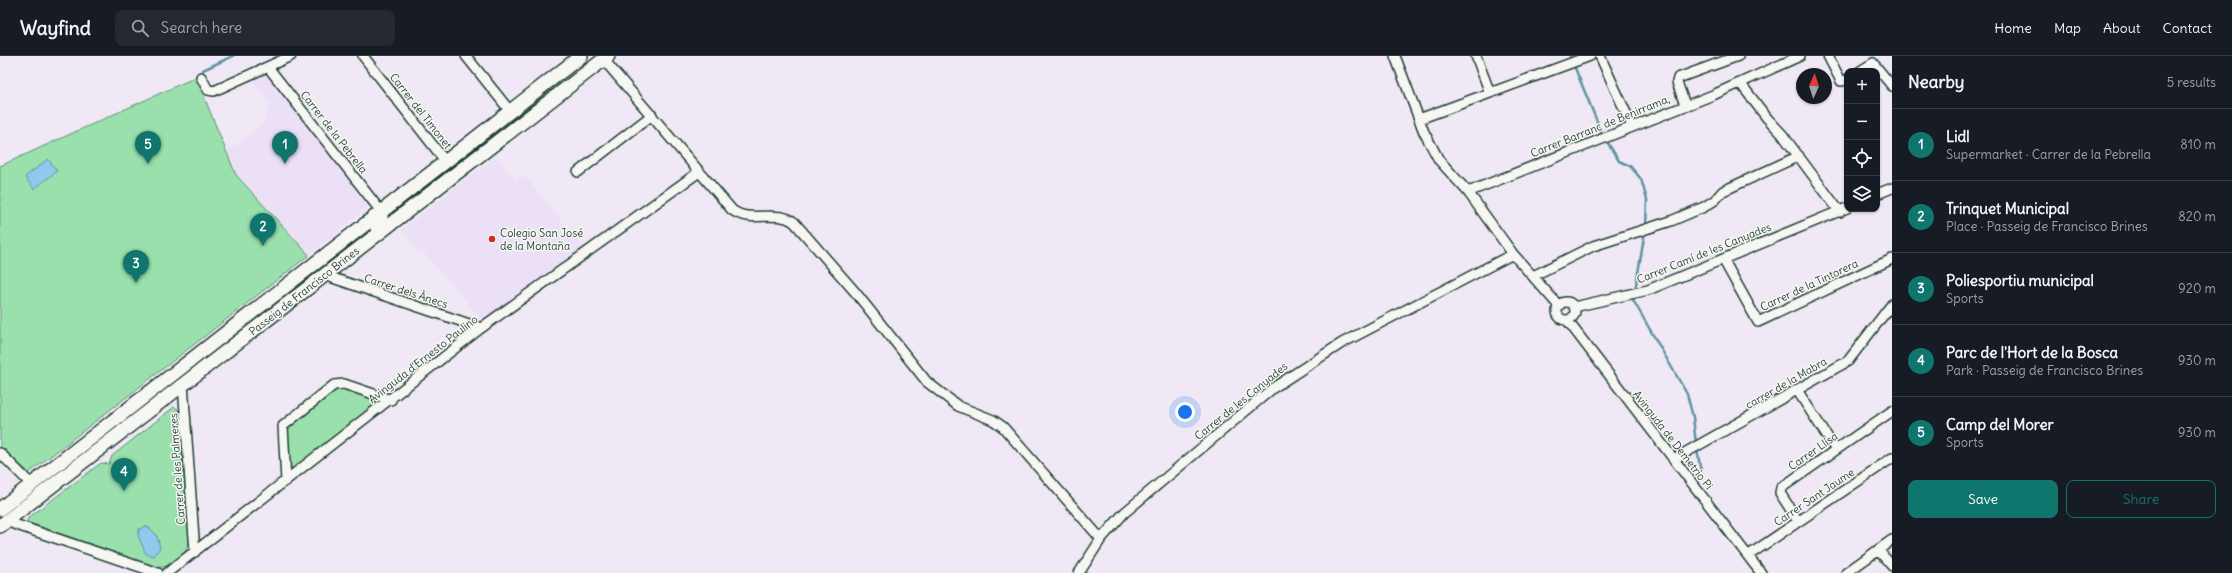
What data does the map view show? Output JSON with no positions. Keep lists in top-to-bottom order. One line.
{"streets":{"street":["Carrer del Timonet","Carrer Barranc de Benirrama,","Carrer de la Pebrella","Carrer Camí de les Canyades","Carrer de la Tintorera","Passeig de Francisco Brines","Carrer dels Ànecs","Avinguda d'Ernesto Paulino","carrer de la Mabra","Carrer de les Canyades","Avinguda de Demetrio Pi","Carrer Llisa","Carrer de les Palmeres","Carrer Sant Jaume"]},"crossings":[["Carrer del Timonet","Passeig de Francisco Brines"],["Carrer de la Pebrella","Passeig de Francisco Brines"],["Carrer Camí de les Canyades","Carrer de la Tintorera"],["Carrer Camí de les Canyades","Avinguda de Demetrio Pi"],["Passeig de Francisco Brines","Carrer dels Ànecs"],["Passeig de Francisco Brines","Carrer de les Palmeres"],["Carrer dels Ànecs","Avinguda d'Ernesto Paulino"],["Avinguda d'Ernesto Paulino","Carrer de les Palmeres"],["carrer de la Mabra","Avinguda de Demetrio Pi"],["Avinguda de Demetrio Pi","Carrer Sant Jaume"],["Carrer Llisa","Carrer Sant Jaume"]],"places":["Colegio San José de la Montaña"],"north":"top","page":{"header":"Wayfind","search":"Search here","nav":["Home","Map","About","Contact"],"heading":["Nearby","5 results"],"map_buttons":["+","−"],"list":[{"mark":"1","name":"Lidl","note":"Supermarket · Carrer de la Pebrella","value":"810 m"},{"mark":"2","name":"Trinquet Municipal","note":"Place · Passeig de Francisco Brines","value":"820 m"},{"mark":"3","name":"Poliesportiu municipal","note":"Sports","value":"920 m"},{"mark":"4","name":"Parc de l'Hort de la Bosca","note":"Park · Passeig de Francisco Brines","value":"930 m"},{"mark":"5","name":"Camp del Morer","note":"Sports","value":"930 m"}],"pins":["1","5","2","3","4"],"buttons":["Save","Share"]}}
